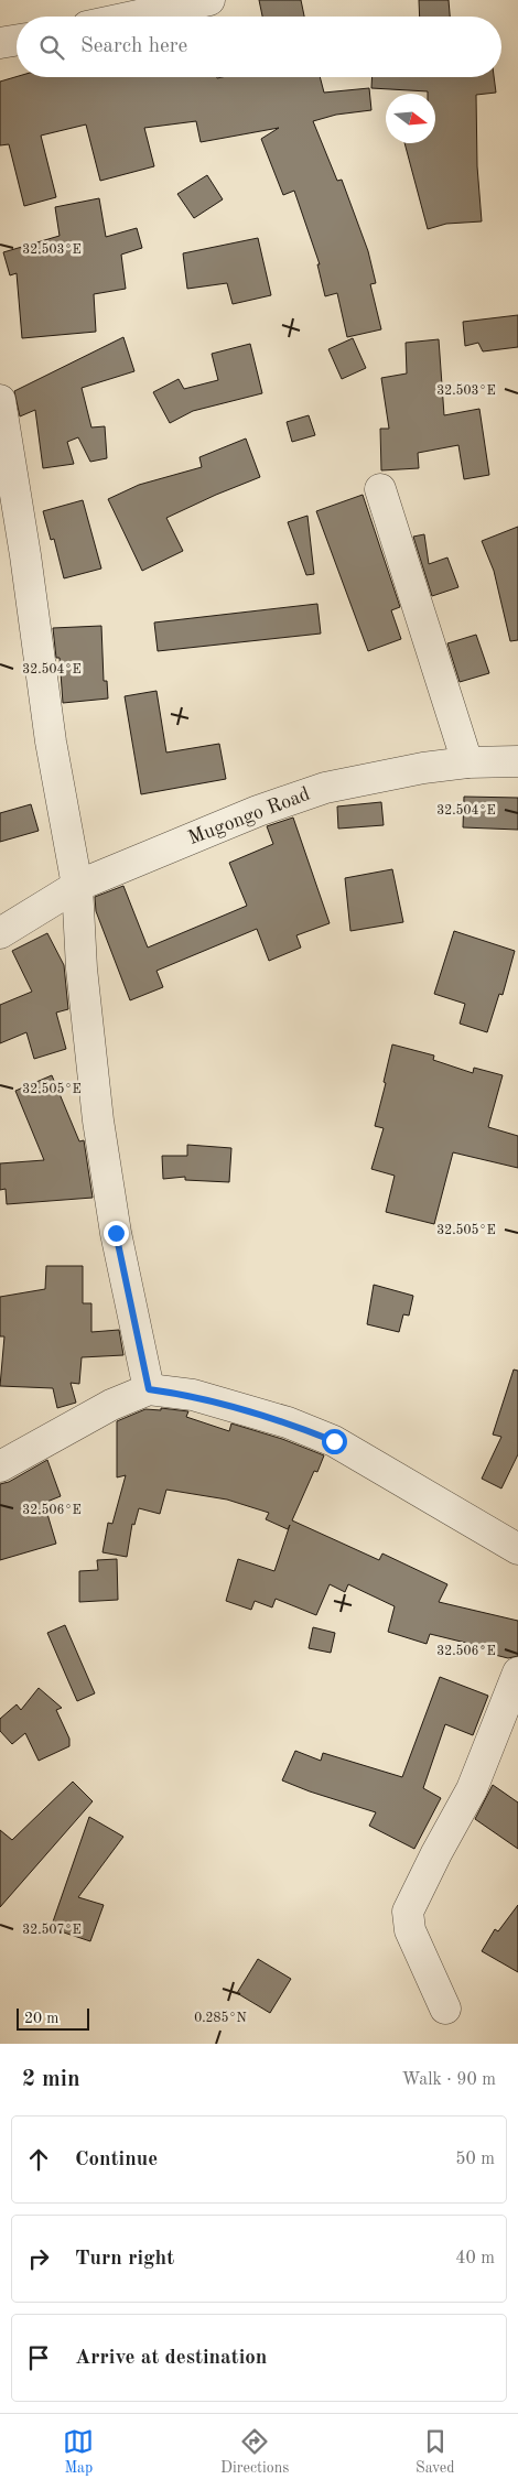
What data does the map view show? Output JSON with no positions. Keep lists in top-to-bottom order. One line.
{"streets":{"street":["Mugongo Road"]},"scale_bar":"20 m","north":"right","page":{"search":"Search here","scale":"20 m","heading":["2 min","Walk · 90 m"],"list":[["Continue","50 m"],["Turn right","40 m"],"Arrive at destination"],"nav":["Map","Directions","Saved"]},"coordinates":["32.503°E","32.504°E","32.505°E","32.506°E","32.507°E","0.285°N"]}
